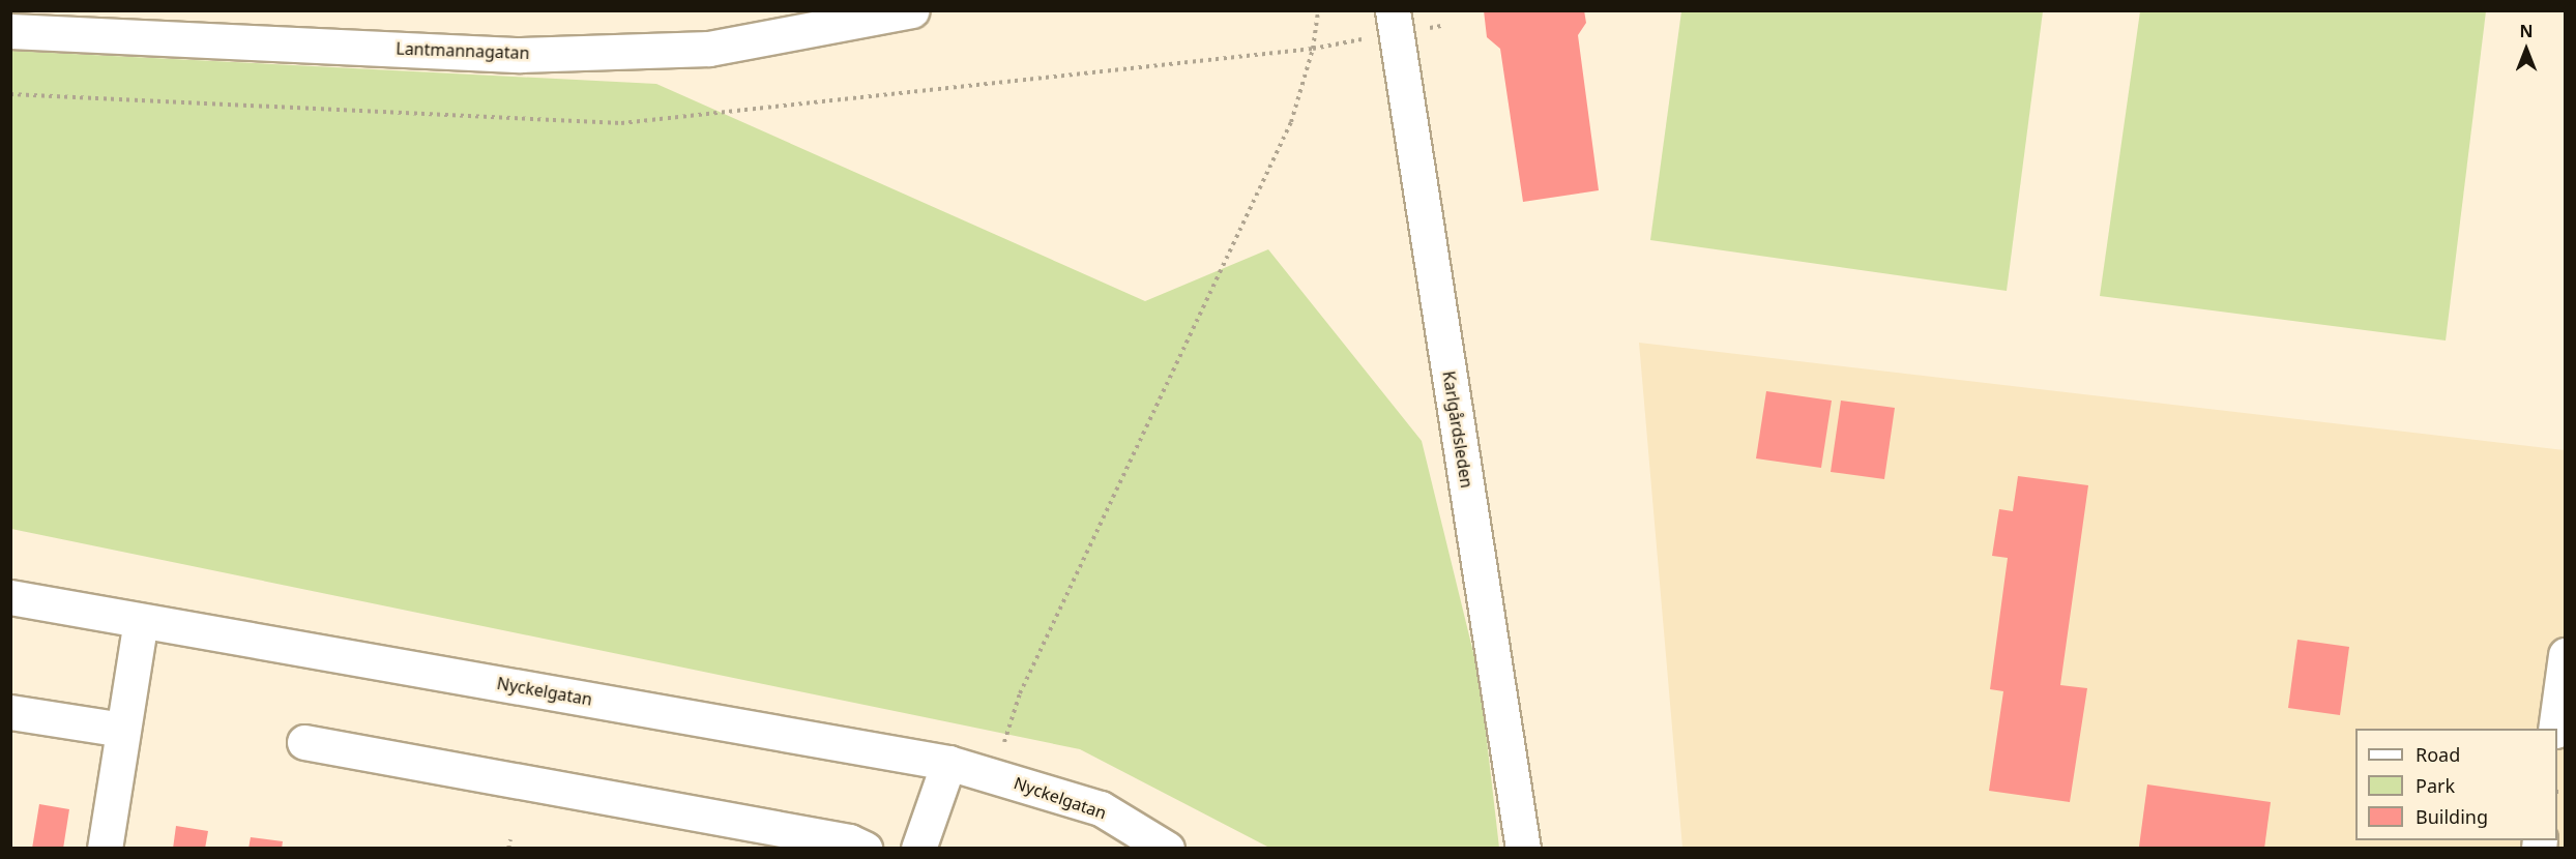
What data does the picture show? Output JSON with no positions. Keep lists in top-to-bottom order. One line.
{"streets":{"street":["Lantmannagatan","Karlgårdsleden","Nyckelgatan"]},"legend":["Road","Park","Building"],"north":"top"}
